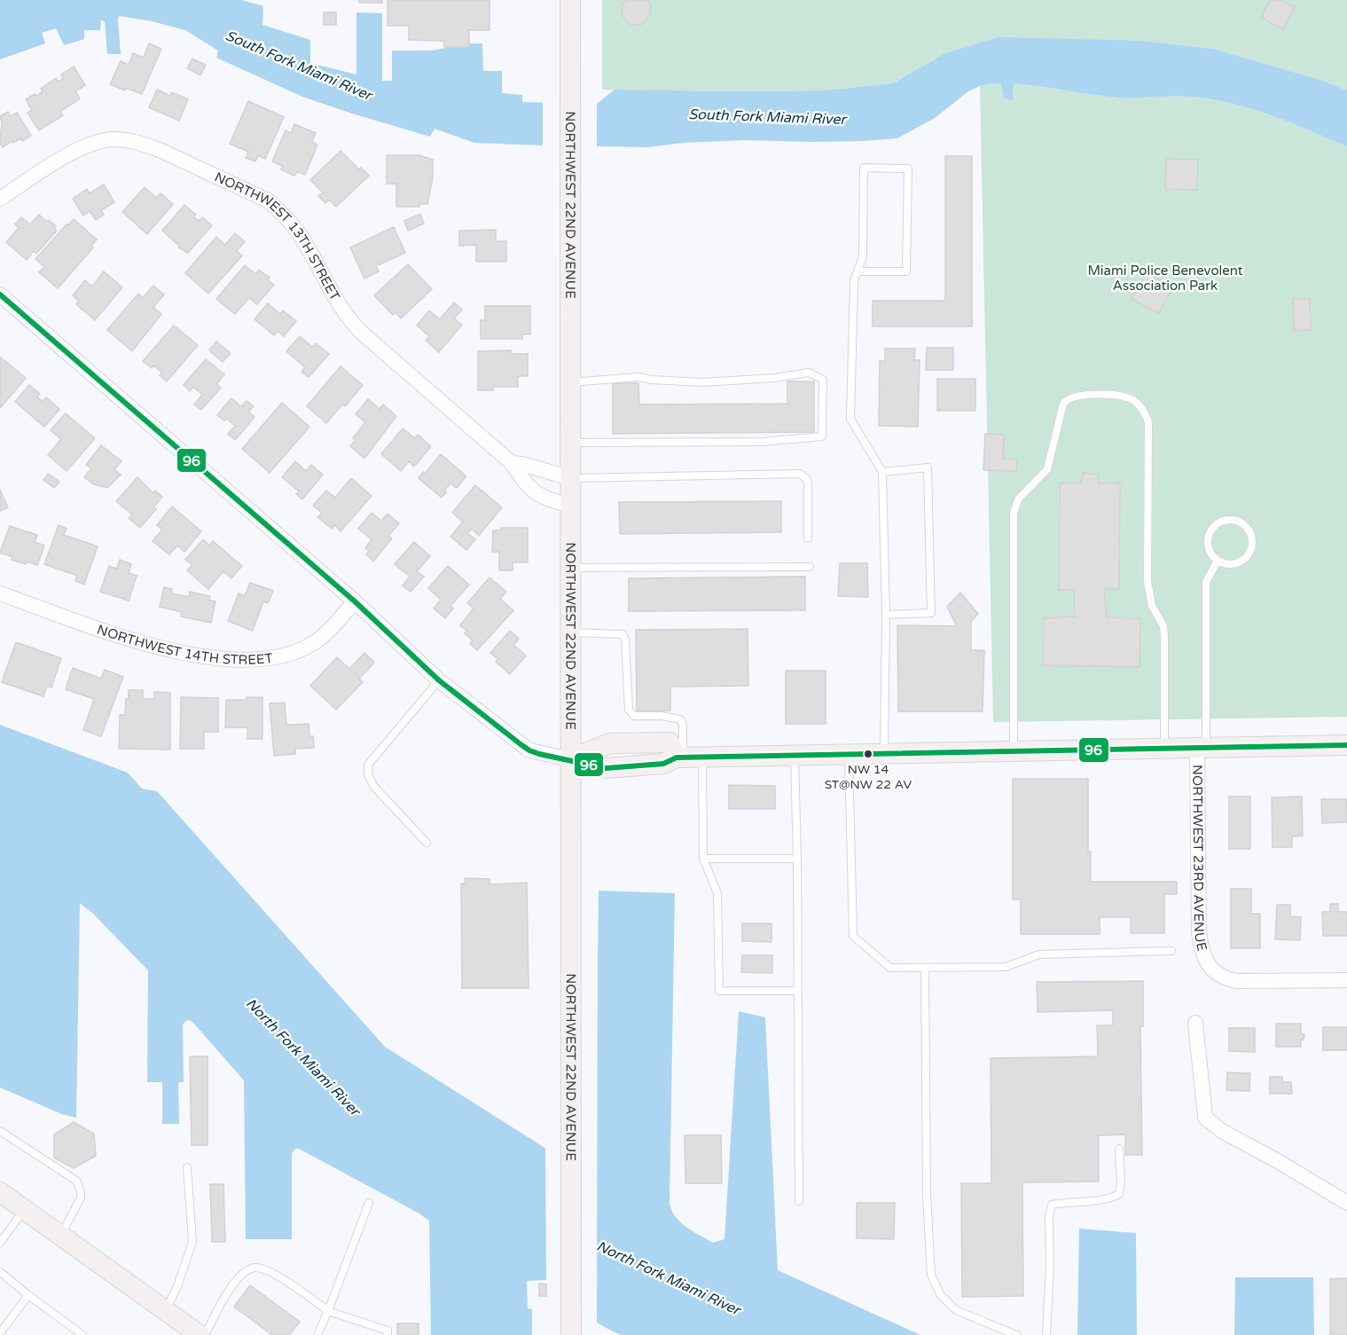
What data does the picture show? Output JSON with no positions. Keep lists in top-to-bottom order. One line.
{"streets":{"main road":["NORTHWEST 22ND AVENUE"],"street":["NORTHWEST 13TH STREET","NORTHWEST 14TH STREET","NORTHWEST 23RD AVENUE"]},"crossings":[["NORTHWEST 22ND AVENUE","NORTHWEST 13TH STREET"]],"water":["South Fork Miami River","North Fork Miami River"],"parks":["Miami Police Benevolent Association Park"],"places":["NW 14 ST@NW 22 AV"],"lines":["transit line 96"]}
